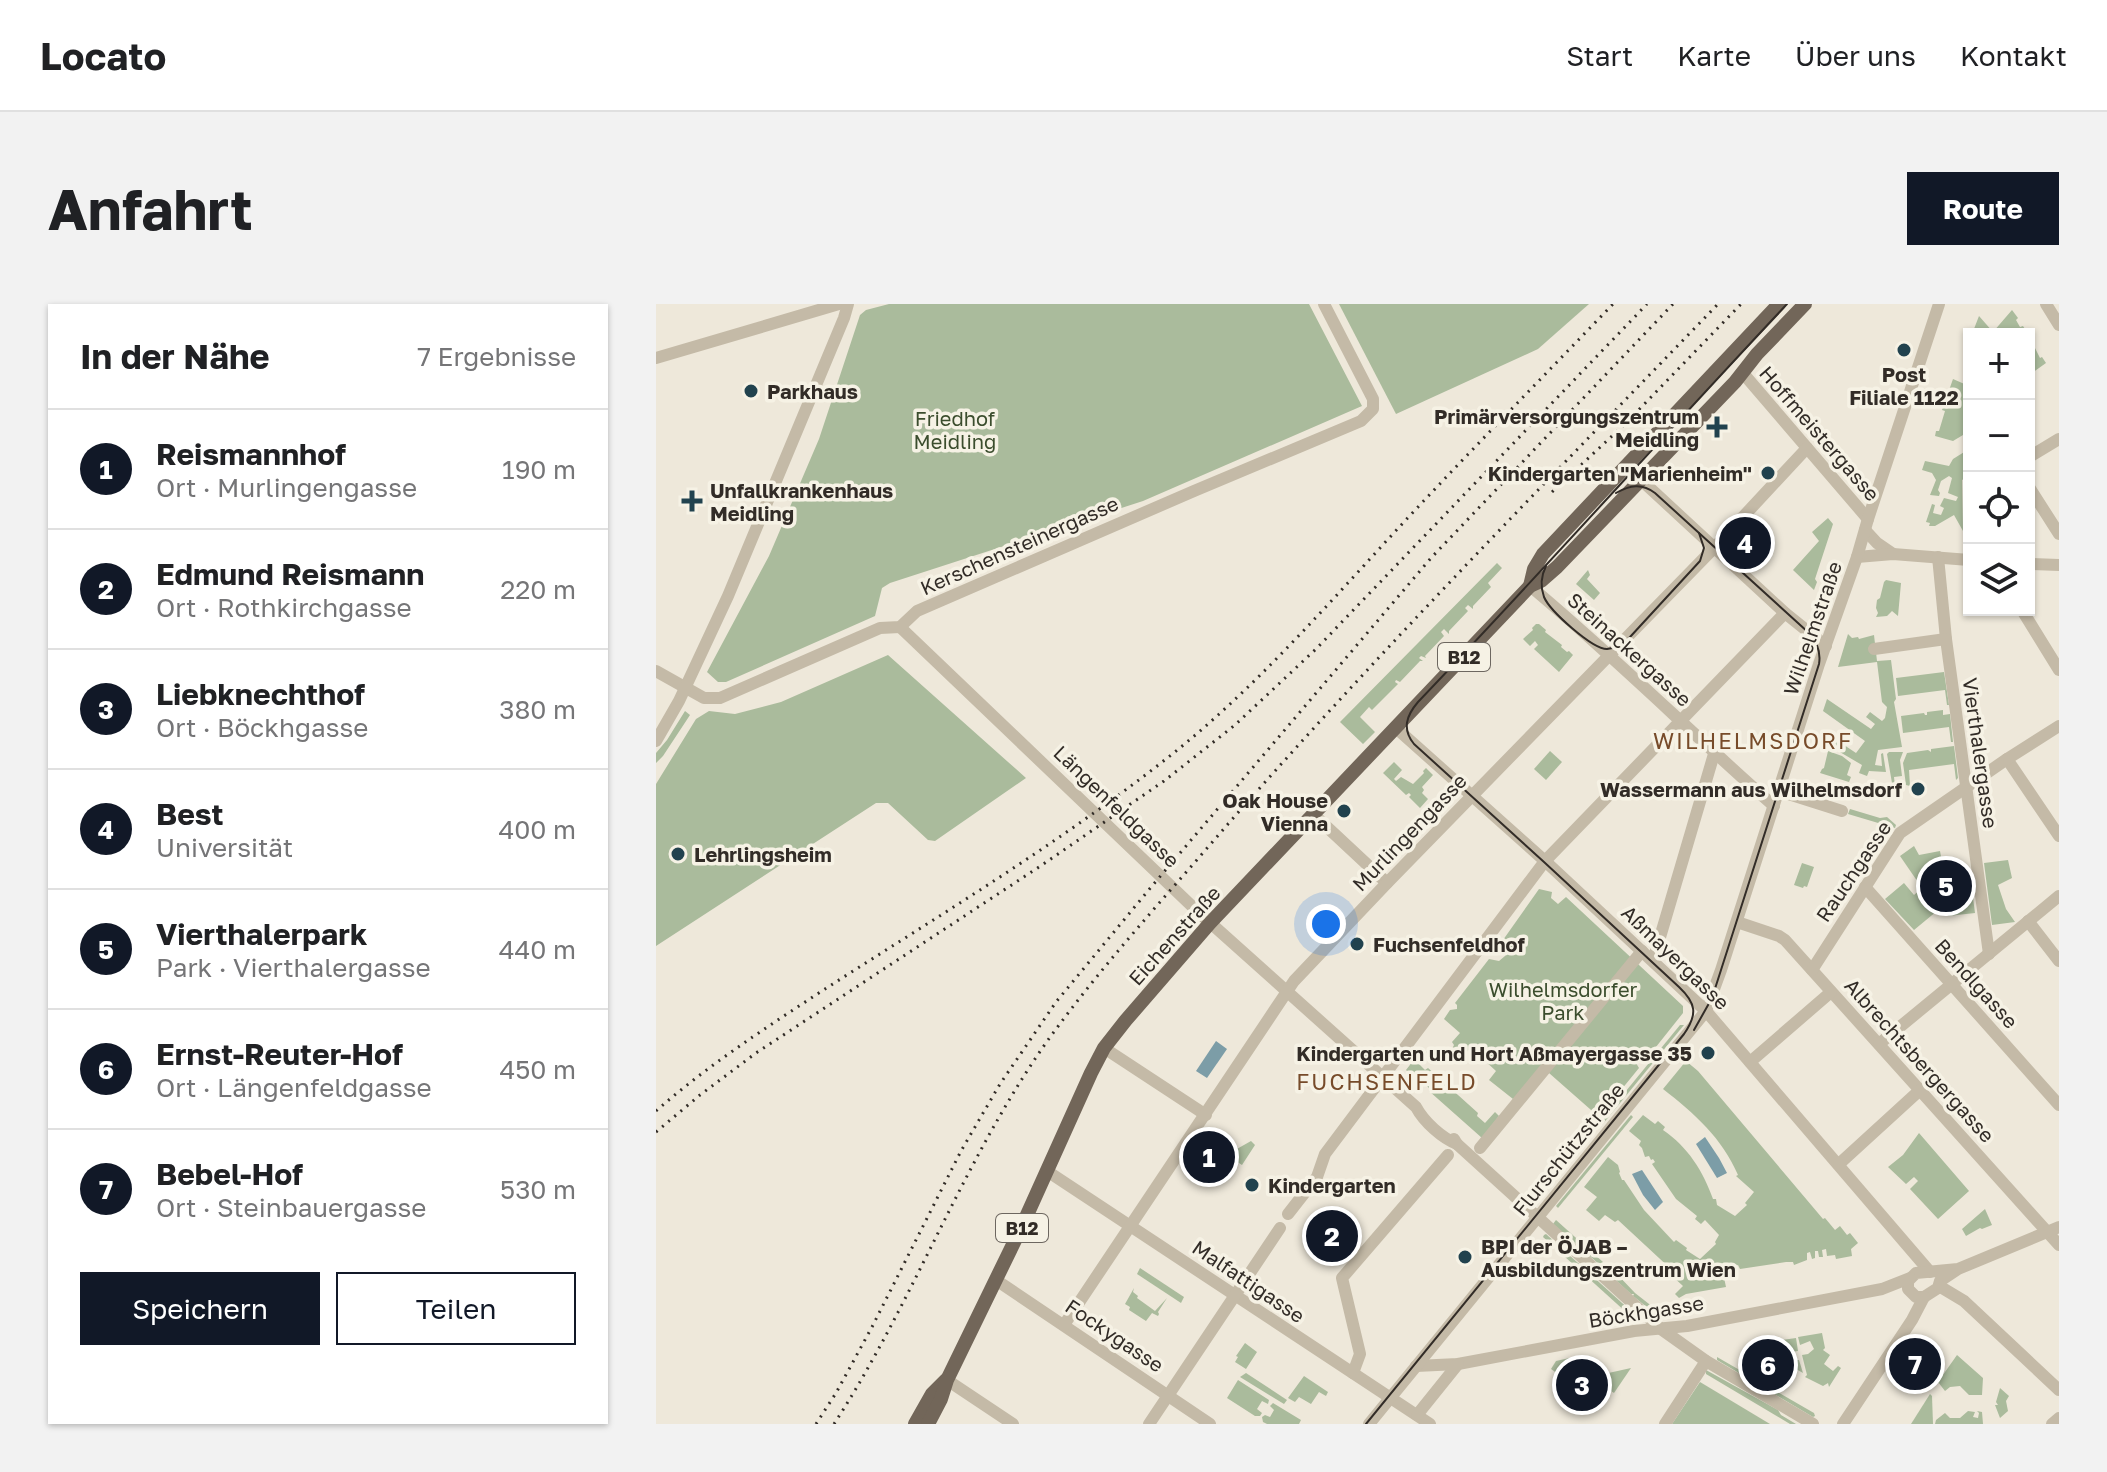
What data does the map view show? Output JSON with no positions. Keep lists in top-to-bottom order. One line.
{"streets":{"main road":["B12","Eichenstraße"],"street":["Hoffmeistergasse","Kerschensteinergasse","Wilhelmstraße","Steinackergasse","Vierthalergasse","Längenfeldgasse","Murlingengasse","Rauchgasse","Aßmayergasse","Bendlgasse","Albrechtsbergergasse","Flurschützstraße","Malfattigasse","Böckhgasse","Fockygasse"]},"crossings":[["Hoffmeistergasse","Wilhelmstraße"],["Hoffmeistergasse","Murlingengasse"],["Hoffmeistergasse","Eichenstraße"],["Kerschensteinergasse","Längenfeldgasse"],["Wilhelmstraße","Steinackergasse"],["Wilhelmstraße","Aßmayergasse"],["Wilhelmstraße","Albrechtsbergergasse"],["Wilhelmstraße","Flurschützstraße"],["Steinackergasse","Murlingengasse"],["Steinackergasse","Eichenstraße"],["Vierthalergasse","Rauchgasse"],["Längenfeldgasse","Murlingengasse"],["Längenfeldgasse","Eichenstraße"],["Längenfeldgasse","Flurschützstraße"],["Längenfeldgasse","Böckhgasse"],["Murlingengasse","Aßmayergasse"],["Murlingengasse","Malfattigasse"],["Murlingengasse","Fockygasse"],["Rauchgasse","Bendlgasse"],["Rauchgasse","Albrechtsbergergasse"],["Eichenstraße","Aßmayergasse"],["Eichenstraße","Malfattigasse"],["Eichenstraße","Fockygasse"],["Aßmayergasse","Flurschützstraße"],["Aßmayergasse","Böckhgasse"],["Flurschützstraße","Malfattigasse"],["Flurschützstraße","Böckhgasse"]],"districts":["WILHELMSDORF","FUCHSENFELD"],"parks":["Friedhof Meidling","Wilhelmsdorfer Park"],"places":{"other":["Post Filiale 1122","Parkhaus","Kindergarten \"Marienheim\"","Wassermann aus Wilhelmsdorf","Oak House Vienna","Lehrlingsheim","Fuchsenfeldhof","Kindergarten und Hort Aßmayergasse 35","Kindergarten","BPI der ÖJAB – Ausbildungszentrum Wien"],"health":["Primärversorgungszentrum Meidling","Unfallkrankenhaus Meidling"]},"page":{"header":"Locato","nav":["Start","Karte","Über uns","Kontakt"],"buttons":["Route",["Speichern","Teilen"]],"title":"Anfahrt","heading":["In der Nähe","7 Ergebnisse"],"map_buttons":["+","−"],"list":[{"mark":"1","name":"Reismannhof","note":"Ort · Murlingengasse","value":"190 m"},{"mark":"2","name":"Edmund Reismann","note":"Ort · Rothkirchgasse","value":"220 m"},{"mark":"3","name":"Liebknechthof","note":"Ort · Böckhgasse","value":"380 m"},{"mark":"4","name":"Best","note":"Universität","value":"400 m"},{"mark":"5","name":"Vierthalerpark","note":"Park · Vierthalergasse","value":"440 m"},{"mark":"6","name":"Ernst-Reuter-Hof","note":"Ort · Längenfeldgasse","value":"450 m"},{"mark":"7","name":"Bebel-Hof","note":"Ort · Steinbauergasse","value":"530 m"}],"pins":["4","5","1","2","7","6","3"]}}
